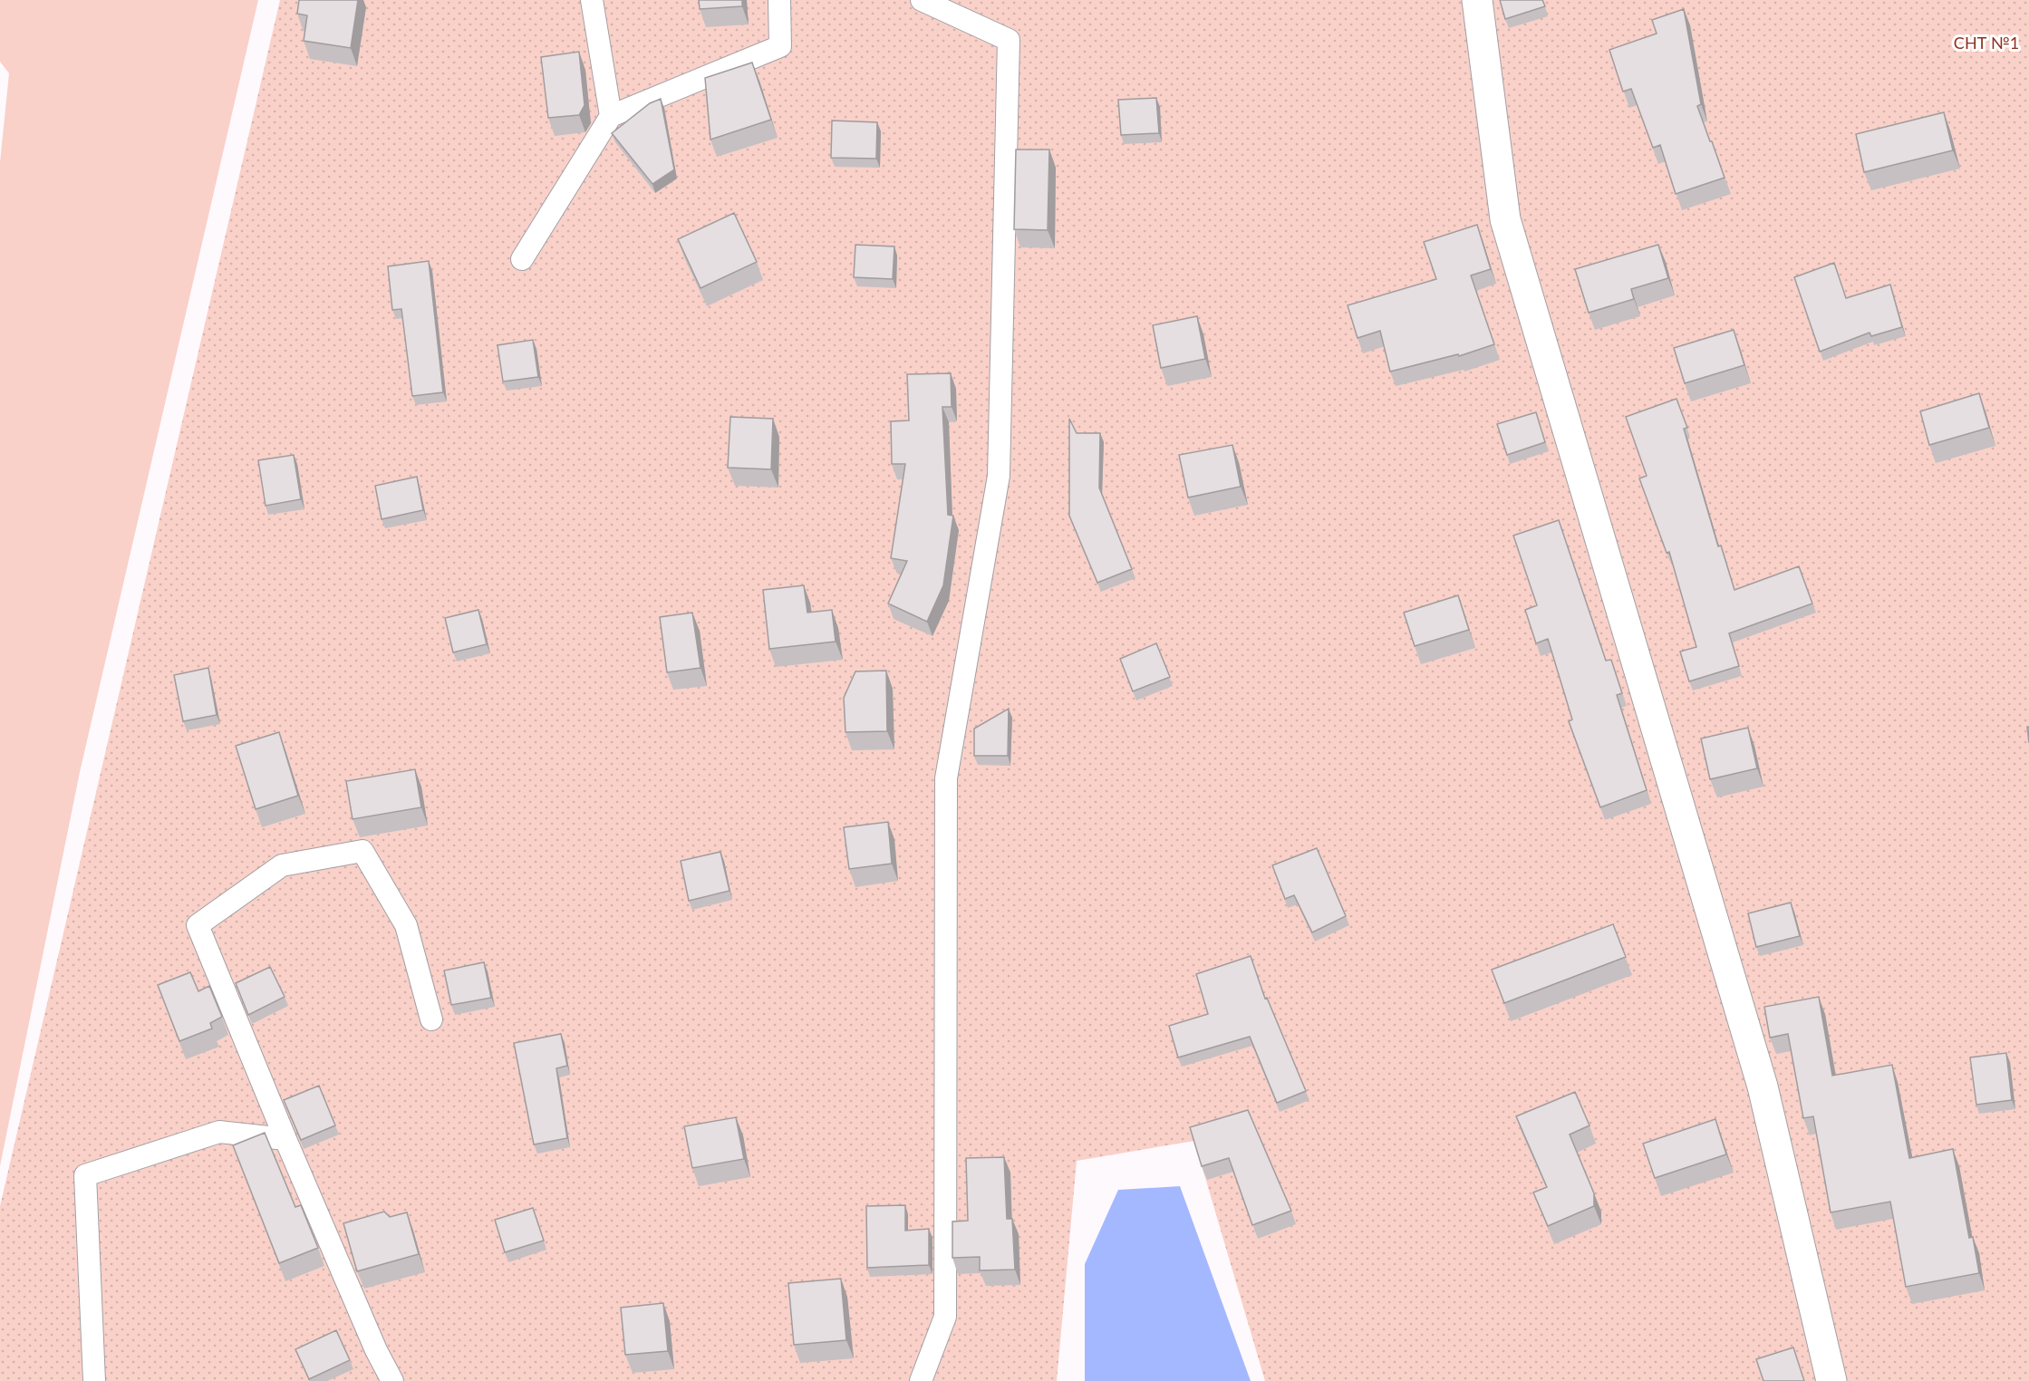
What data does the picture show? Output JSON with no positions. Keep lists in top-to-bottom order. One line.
{"parks":["СНТ №1"]}
